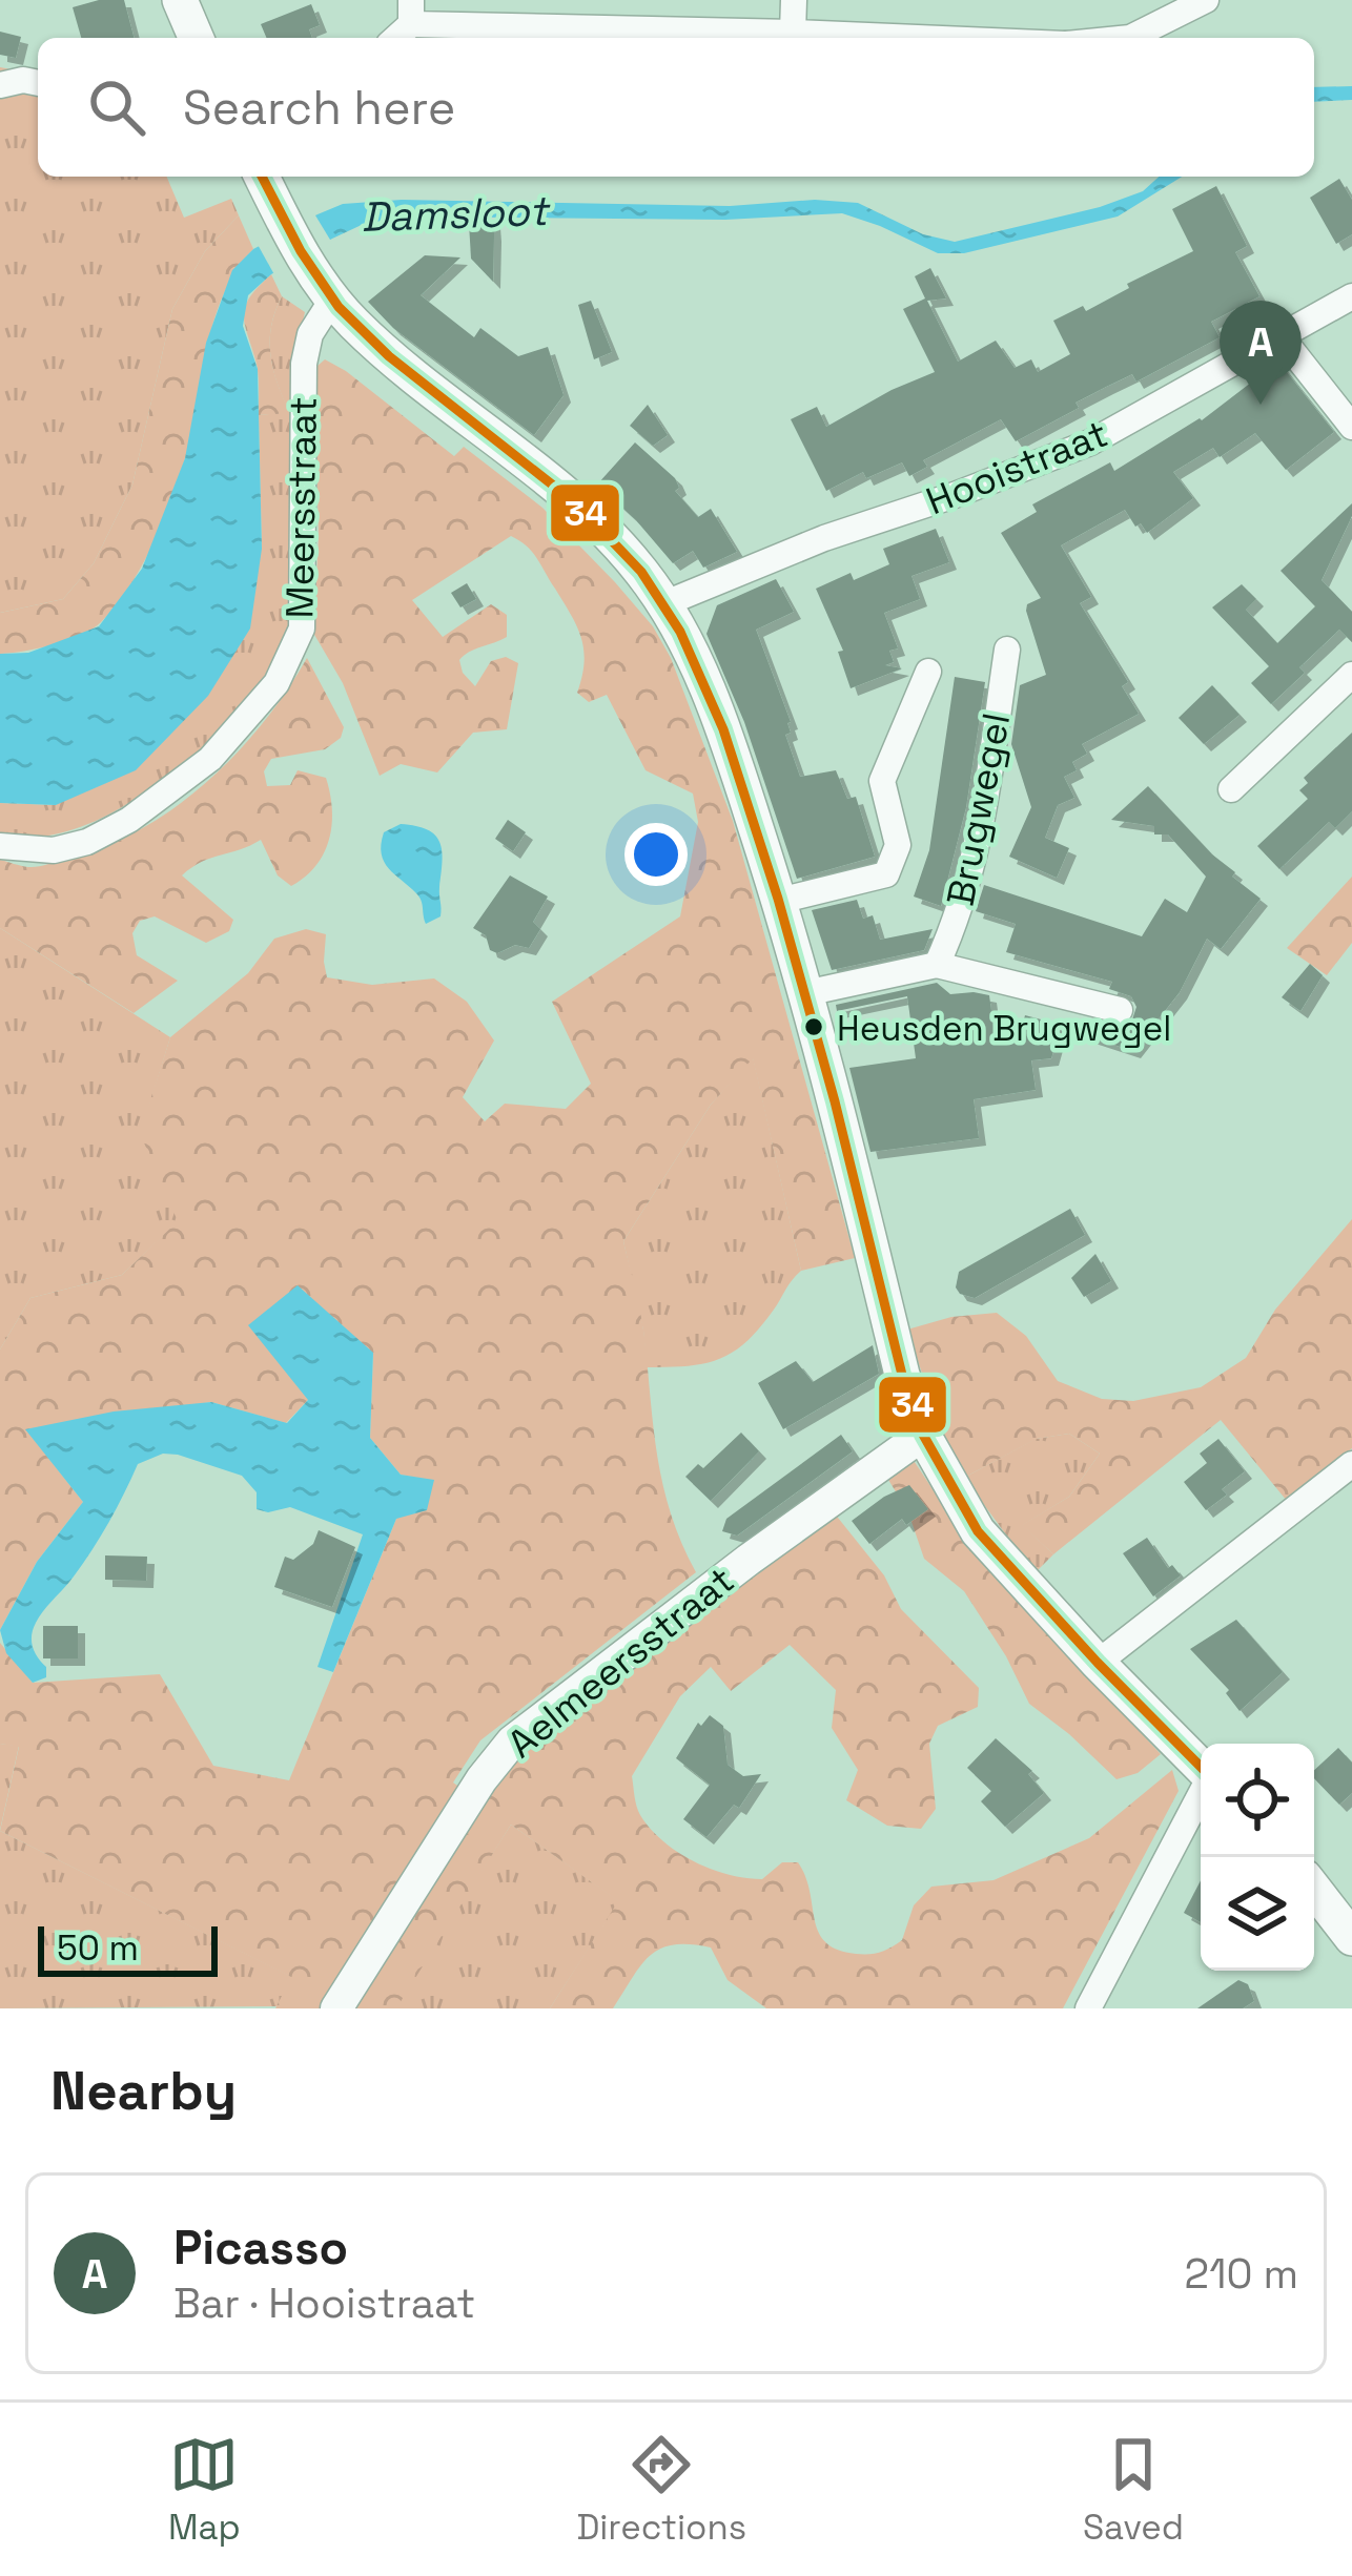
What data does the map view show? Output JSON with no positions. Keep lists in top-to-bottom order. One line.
{"streets":{"street":["Hooistraat","Meersstraat","Brugwegel","Aelmeersstraat"]},"water":["Damsloot"],"places":["Heusden Brugwegel"],"lines":["transit line 34"],"scale_bar":"50 m","page":{"search":"Search here","pins":"A","scale":"50 m","heading":"Nearby","list":[{"mark":"A","name":"Picasso","note":"Bar · Hooistraat","value":"210 m"}],"nav":["Map","Directions","Saved"]}}
